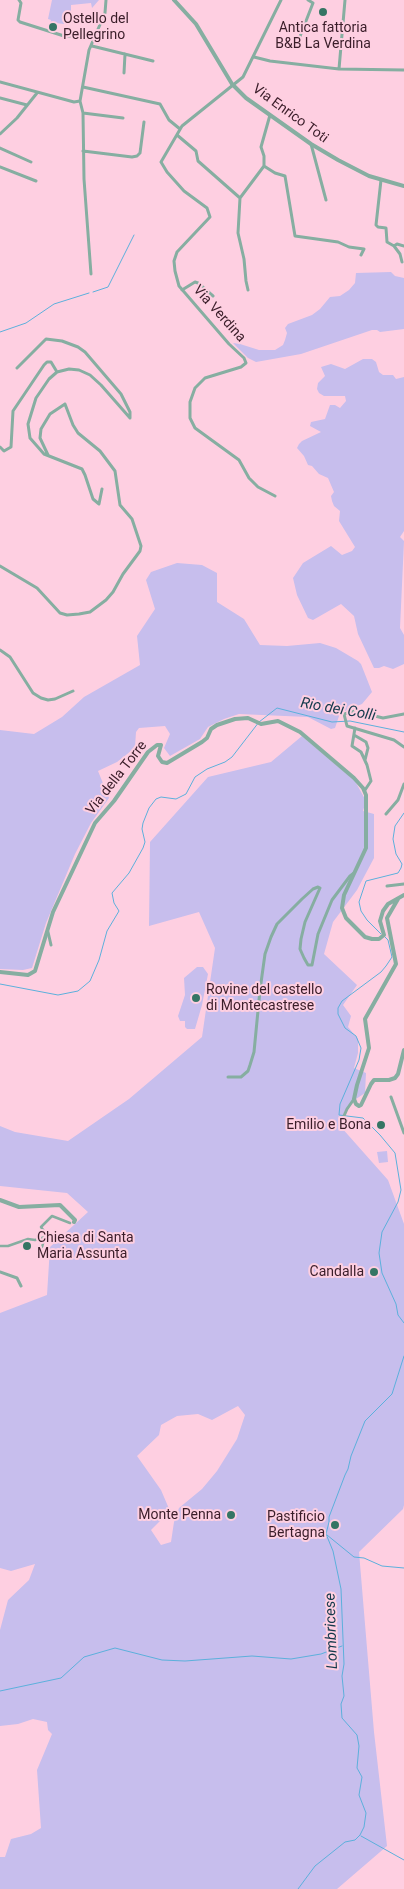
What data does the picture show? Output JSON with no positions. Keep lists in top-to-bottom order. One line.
{"streets":{"street":["Via Enrico Toti","Via Verdina","Via della Torre"]},"crossings":[["Via Enrico Toti","Via Verdina"]],"water":["Rio dei Colli","Lombricese"],"places":["Antica fattoria B&B La Verdina","Ostello del Pellegrino","Rovine del castello di Montecastrese","Emilio e Bona","Chiesa di Santa Maria Assunta","Candalla","Monte Penna","Pastificio Bertagna"]}
